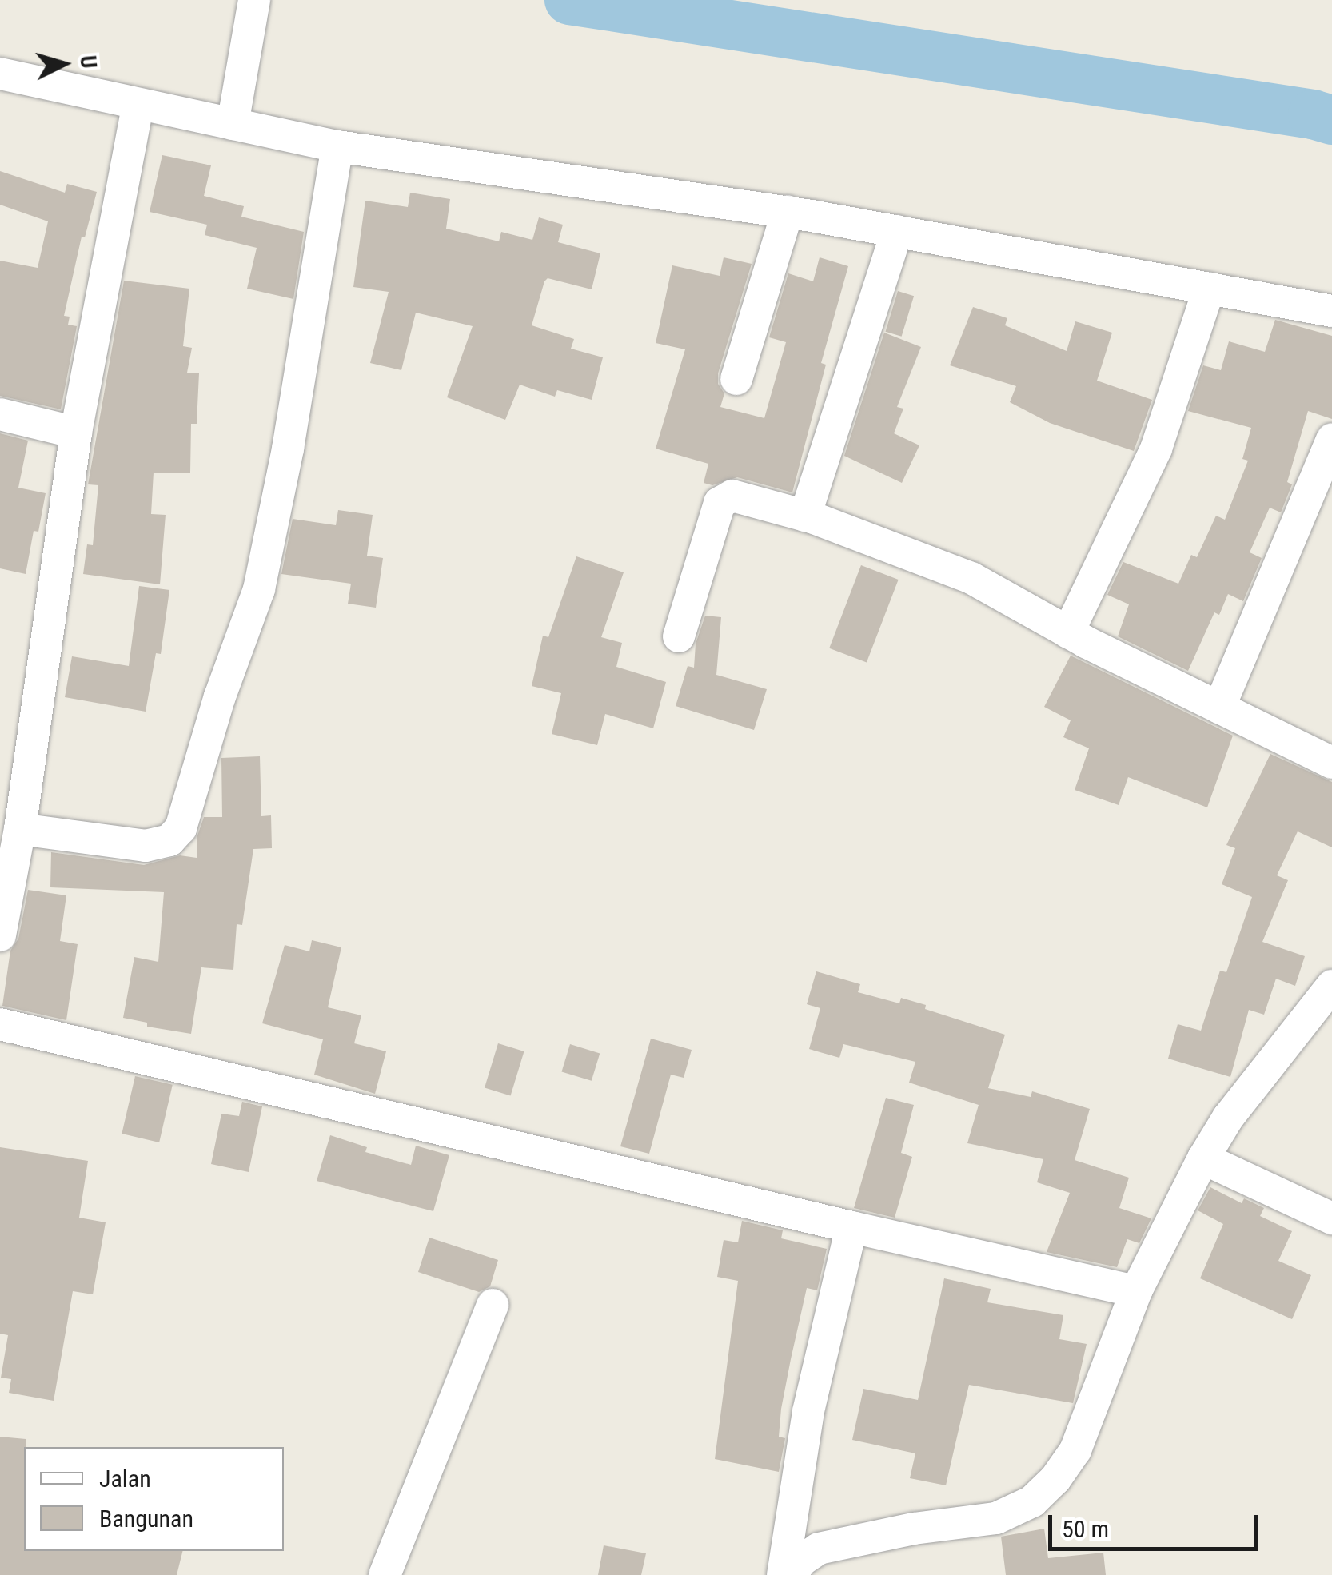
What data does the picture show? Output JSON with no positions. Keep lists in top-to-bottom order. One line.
{"legend":["Jalan","Bangunan"],"scale_bar":"50 m","north":"right"}
